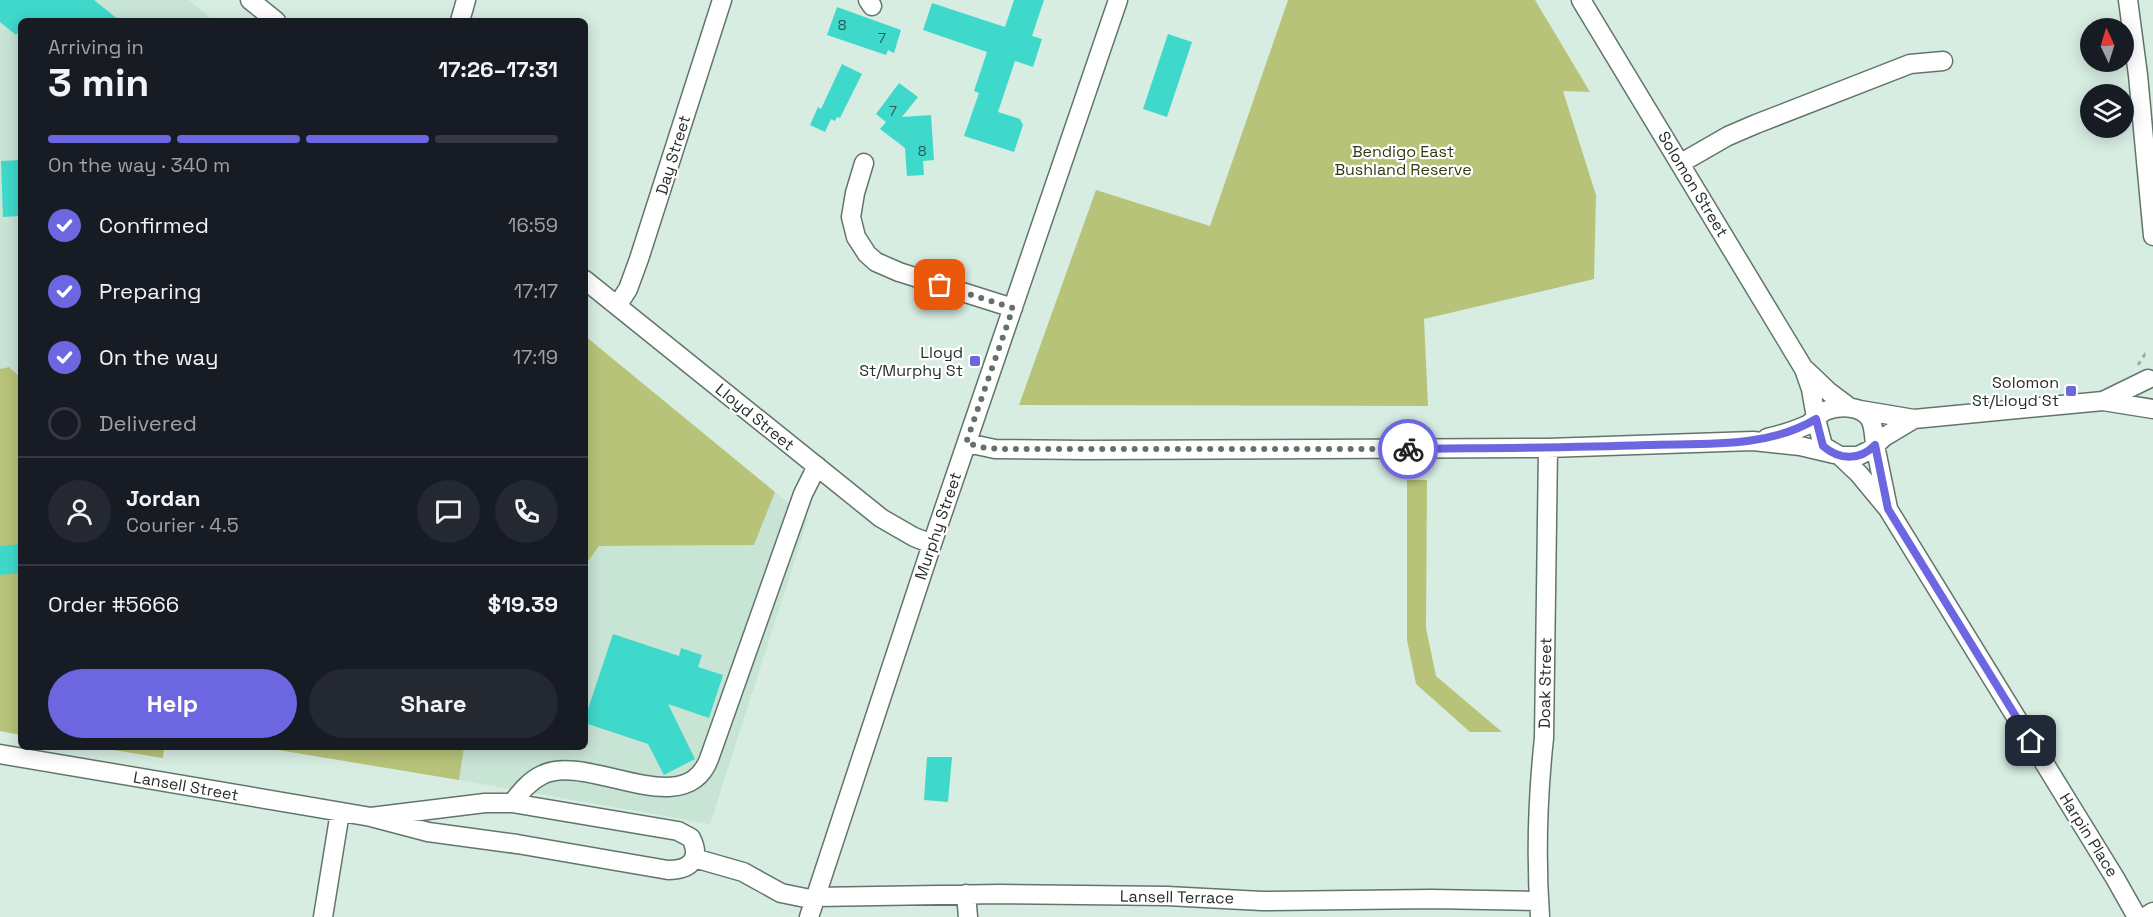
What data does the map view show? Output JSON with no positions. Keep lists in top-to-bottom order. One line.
{"streets":{"street":["Day Street","Solomon Street","Lloyd Street","Murphy Street","Doak Street","Lansell Street","Harpin Place","Lansell Terrace"]},"crossings":[["Day Street","Lloyd Street"],["Solomon Street","Harpin Place"],["Lloyd Street","Murphy Street"],["Murphy Street","Lansell Terrace"],["Doak Street","Lansell Terrace"]],"parks":["Bendigo East Bushland Reserve"],"places":{"transit":["Lloyd St/Murphy St","Solomon St/Lloyd St"]},"house_numbers":["8","7","7","8"],"north":"top","page":{"heading":["3 min","Arriving in","17:26–17:31"],"panel":["Jordan","Courier · 4.5","Order #5666","$19.39"],"bar":"On the way · 340 m","list":[["Confirmed","16:59"],["Preparing","17:17"],["On the way","17:19"],"Delivered"],"buttons":["Help","Share"]}}
